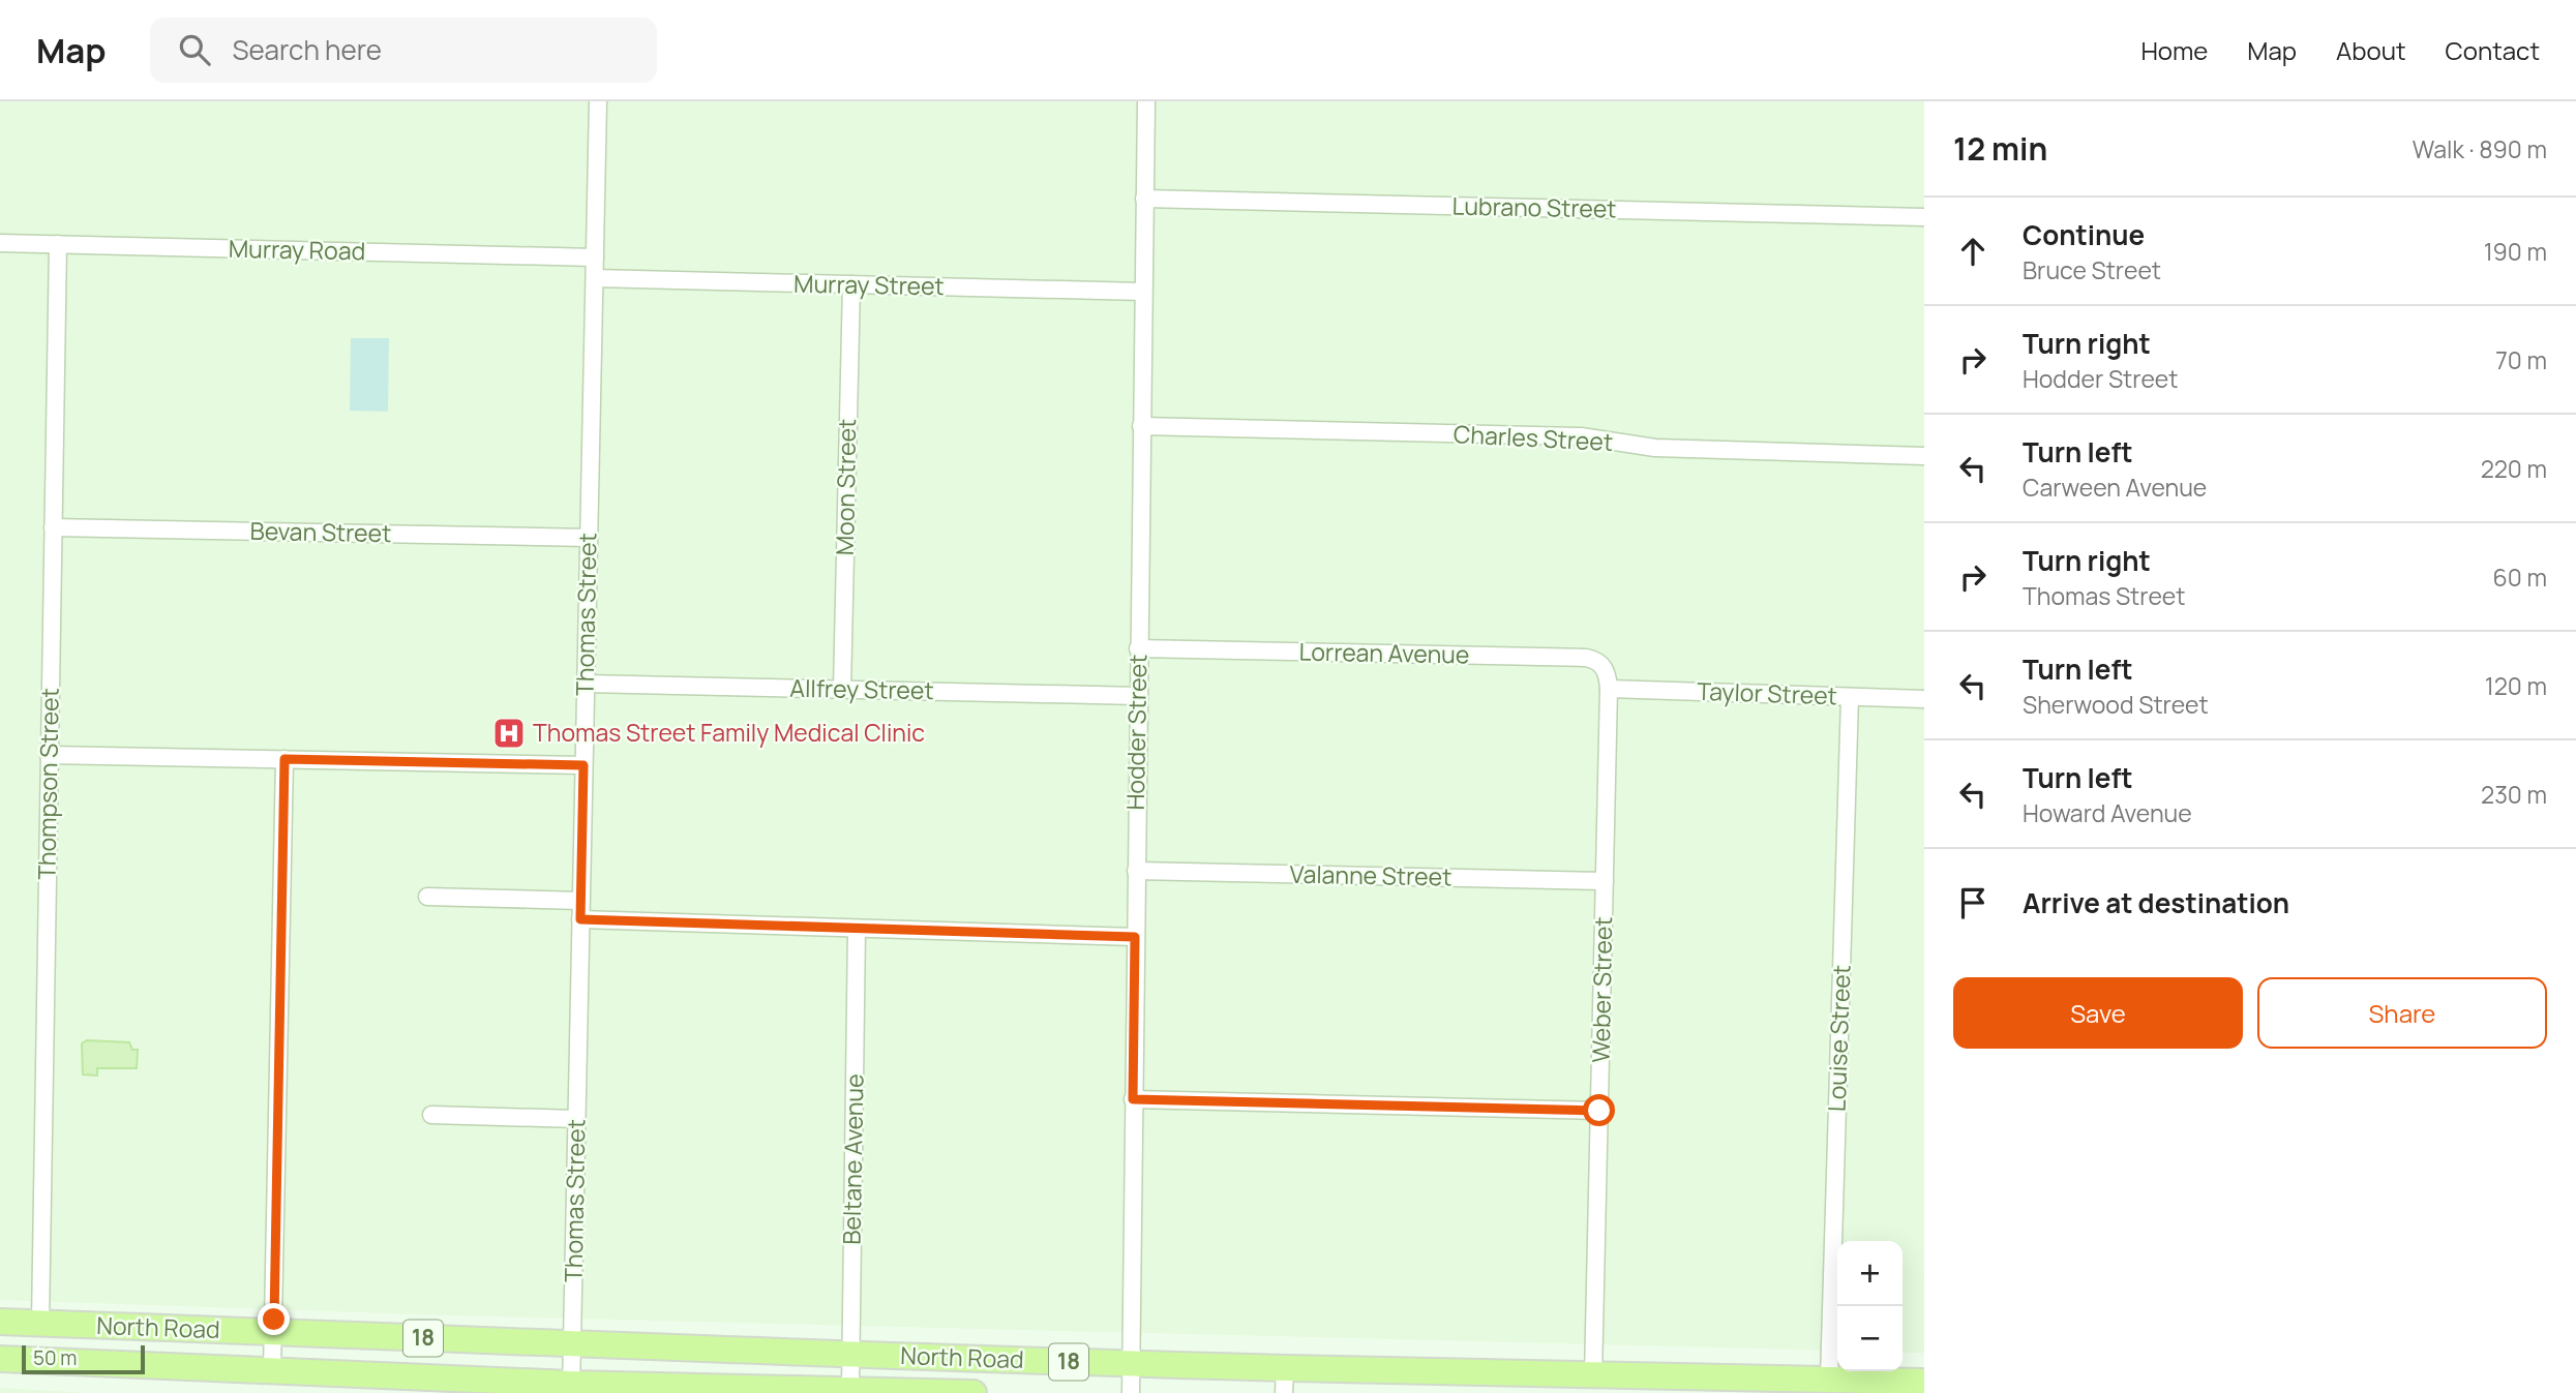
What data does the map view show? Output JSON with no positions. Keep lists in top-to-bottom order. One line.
{"streets":{"highway":["North Road","18"],"street":["Lubrano Street","Murray Road","Murray Street","Charles Street","Moon Street","Bevan Street","Thomas Street","Lorrean Avenue","Allfrey Street","Taylor Street","Hodder Street","Thompson Street","Valanne Street","Weber Street","Louise Street","Beltane Avenue"]},"crossings":[["Lubrano Street","Hodder Street"],["Murray Road","Thomas Street"],["Murray Road","Thompson Street"],["Murray Street","Moon Street"],["Murray Street","Thomas Street"],["Murray Street","Hodder Street"],["Charles Street","Hodder Street"],["Moon Street","Allfrey Street"],["Bevan Street","Thomas Street"],["Bevan Street","Thompson Street"],["Thomas Street","Allfrey Street"],["Thomas Street","North Road"],["Lorrean Avenue","Taylor Street"],["Lorrean Avenue","Hodder Street"],["Lorrean Avenue","Weber Street"],["Allfrey Street","Hodder Street"],["Taylor Street","Weber Street"],["Taylor Street","Louise Street"],["Hodder Street","Valanne Street"],["Hodder Street","North Road"],["Thompson Street","North Road"],["Valanne Street","Weber Street"],["Weber Street","North Road"],["Louise Street","North Road"],["Beltane Avenue","North Road"]],"places":{"hospital":["Thomas Street Family Medical Clinic"]},"scale_bar":"50 m","page":{"header":"Map","search":"Search here","nav":["Home","Map","About","Contact"],"heading":["12 min","Walk · 890 m"],"list":[["Continue","Bruce Street","190 m"],["Turn right","Hodder Street","70 m"],["Turn left","Carween Avenue","220 m"],["Turn right","Thomas Street","60 m"],["Turn left","Sherwood Street","120 m"],["Turn left","Howard Avenue","230 m"],"Arrive at destination"],"buttons":["Save","Share"],"map_buttons":["+","−"],"scale":"50 m"}}
